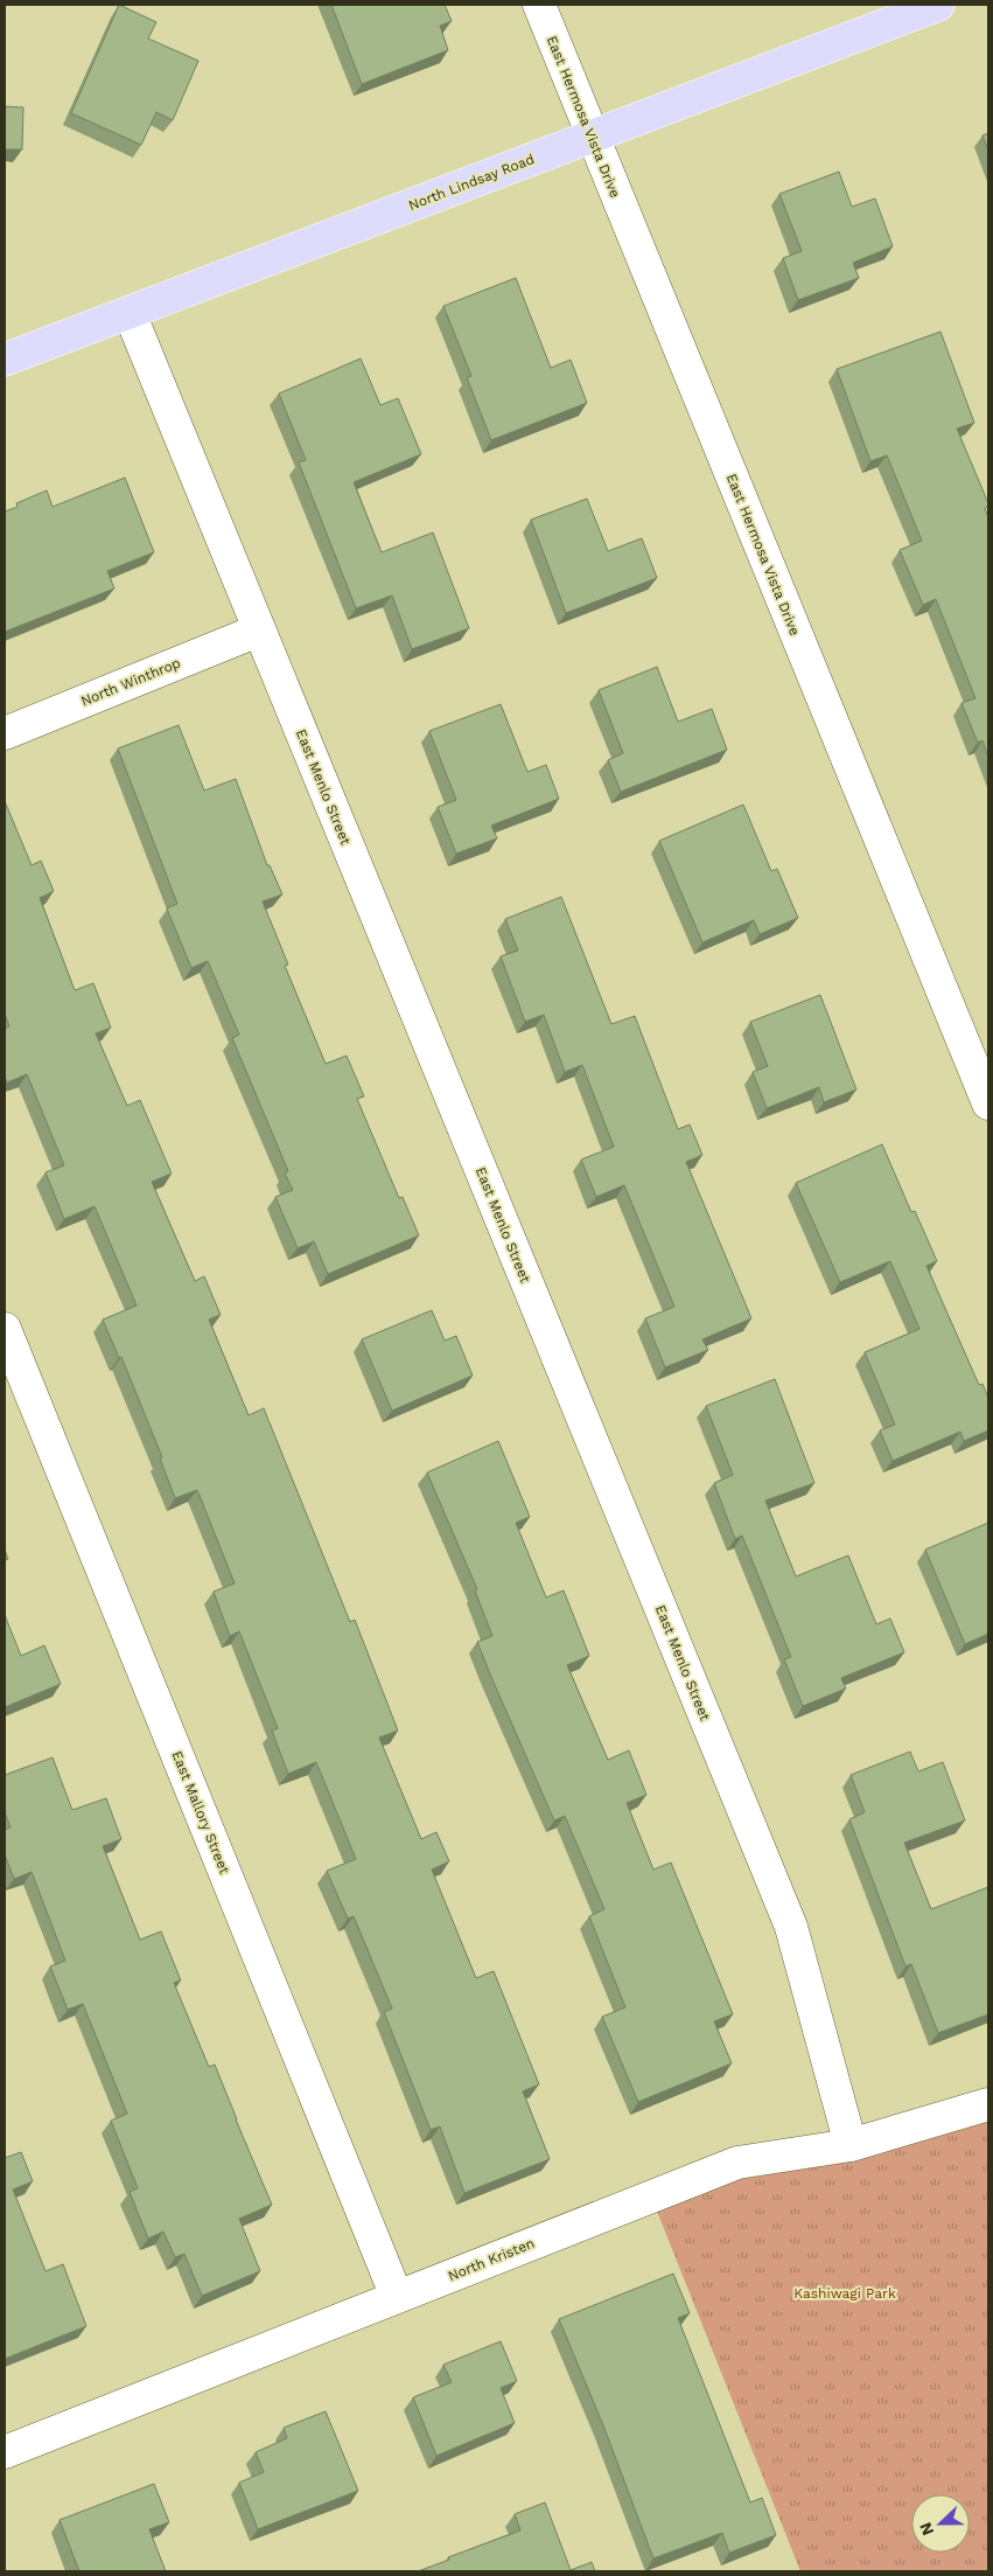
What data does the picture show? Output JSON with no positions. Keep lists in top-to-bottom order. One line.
{"streets":{"main road":["North Lindsay Road"],"street":["East Hermosa Vista Drive","North Winthrop","East Menlo Street","East Mallory Street","North Kristen"]},"crossings":[["East Hermosa Vista Drive","North Lindsay Road"],["North Lindsay Road","East Menlo Street"],["North Winthrop","East Menlo Street"],["East Menlo Street","North Kristen"],["East Mallory Street","North Kristen"]],"parks":["Kashiwagi Park"],"north":"left"}
